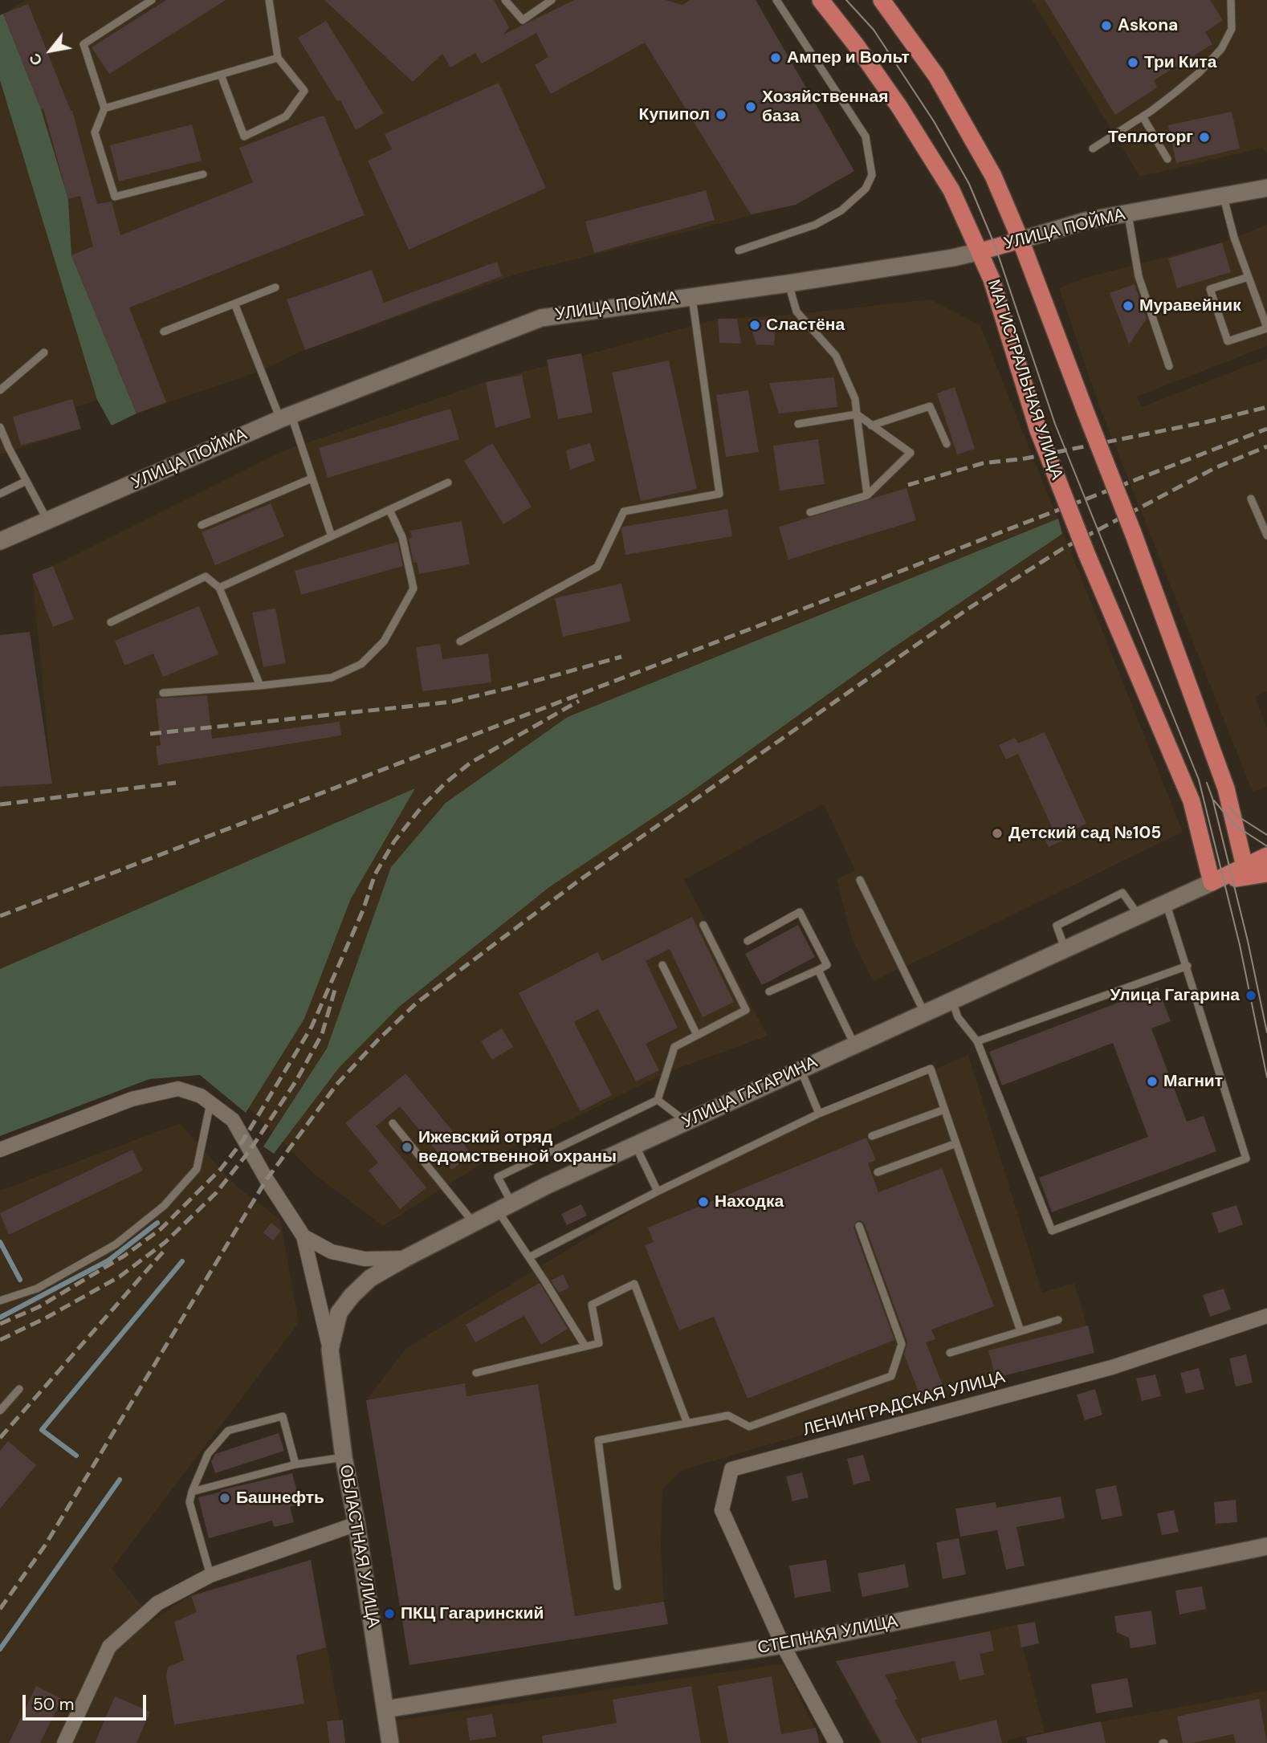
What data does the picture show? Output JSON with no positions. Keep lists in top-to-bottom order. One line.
{"streets":{"main road":["УЛИЦА ПОЙМА","МАГИСТРАЛЬНАЯ УЛИЦА","УЛИЦА ГАГАРИНА"],"street":["ЛЕНИНГРАДСКАЯ УЛИЦА","ОБЛАСТНАЯ УЛИЦА","СТЕПНАЯ УЛИЦА"]},"crossings":[["УЛИЦА ПОЙМА","МАГИСТРАЛЬНАЯ УЛИЦА"],["МАГИСТРАЛЬНАЯ УЛИЦА","УЛИЦА ГАГАРИНА"],["УЛИЦА ГАГАРИНА","ОБЛАСТНАЯ УЛИЦА"],["ЛЕНИНГРАДСКАЯ УЛИЦА","СТЕПНАЯ УЛИЦА"],["ОБЛАСТНАЯ УЛИЦА","СТЕПНАЯ УЛИЦА"]],"places":["Askona","Ампер и Вольт","Три Кита","Хозяйственная база","Купипол","Теплоторг","Муравейник","Сластёна","Детский сад №105","Улица Гагарина","Магнит","Ижевский отряд ведомственной охраны","Находка","Башнефть","ПКЦ Гагаринский"],"scale_bar":"50 m","north":"bottom left"}
